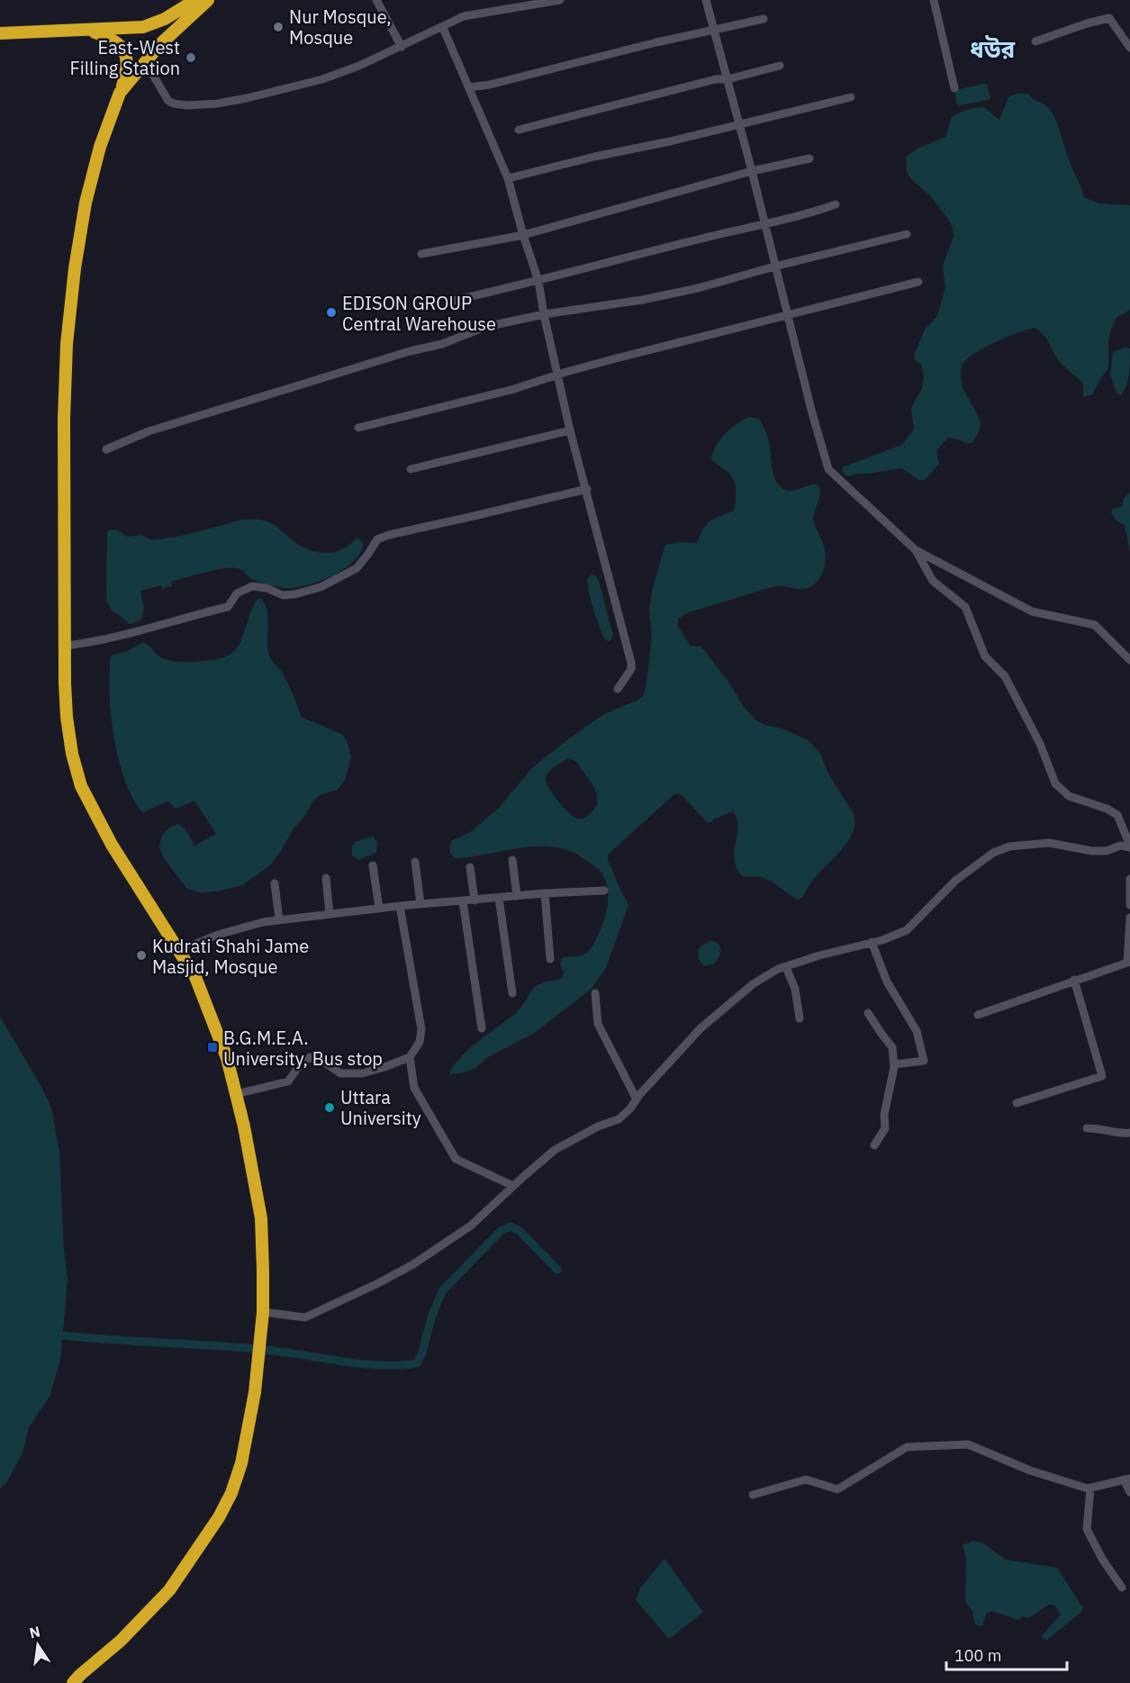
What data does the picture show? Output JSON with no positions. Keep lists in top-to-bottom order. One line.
{"districts":["ধউর"],"places":{"other":["Nur Mosque, Mosque","East-West Filling Station","EDISON GROUP Central Warehouse","Kudrati Shahi Jame Masjid, Mosque","Uttara University"],"transit":["B.G.M.E.A. University, Bus stop"]},"scale_bar":"100 m","north":"top"}
